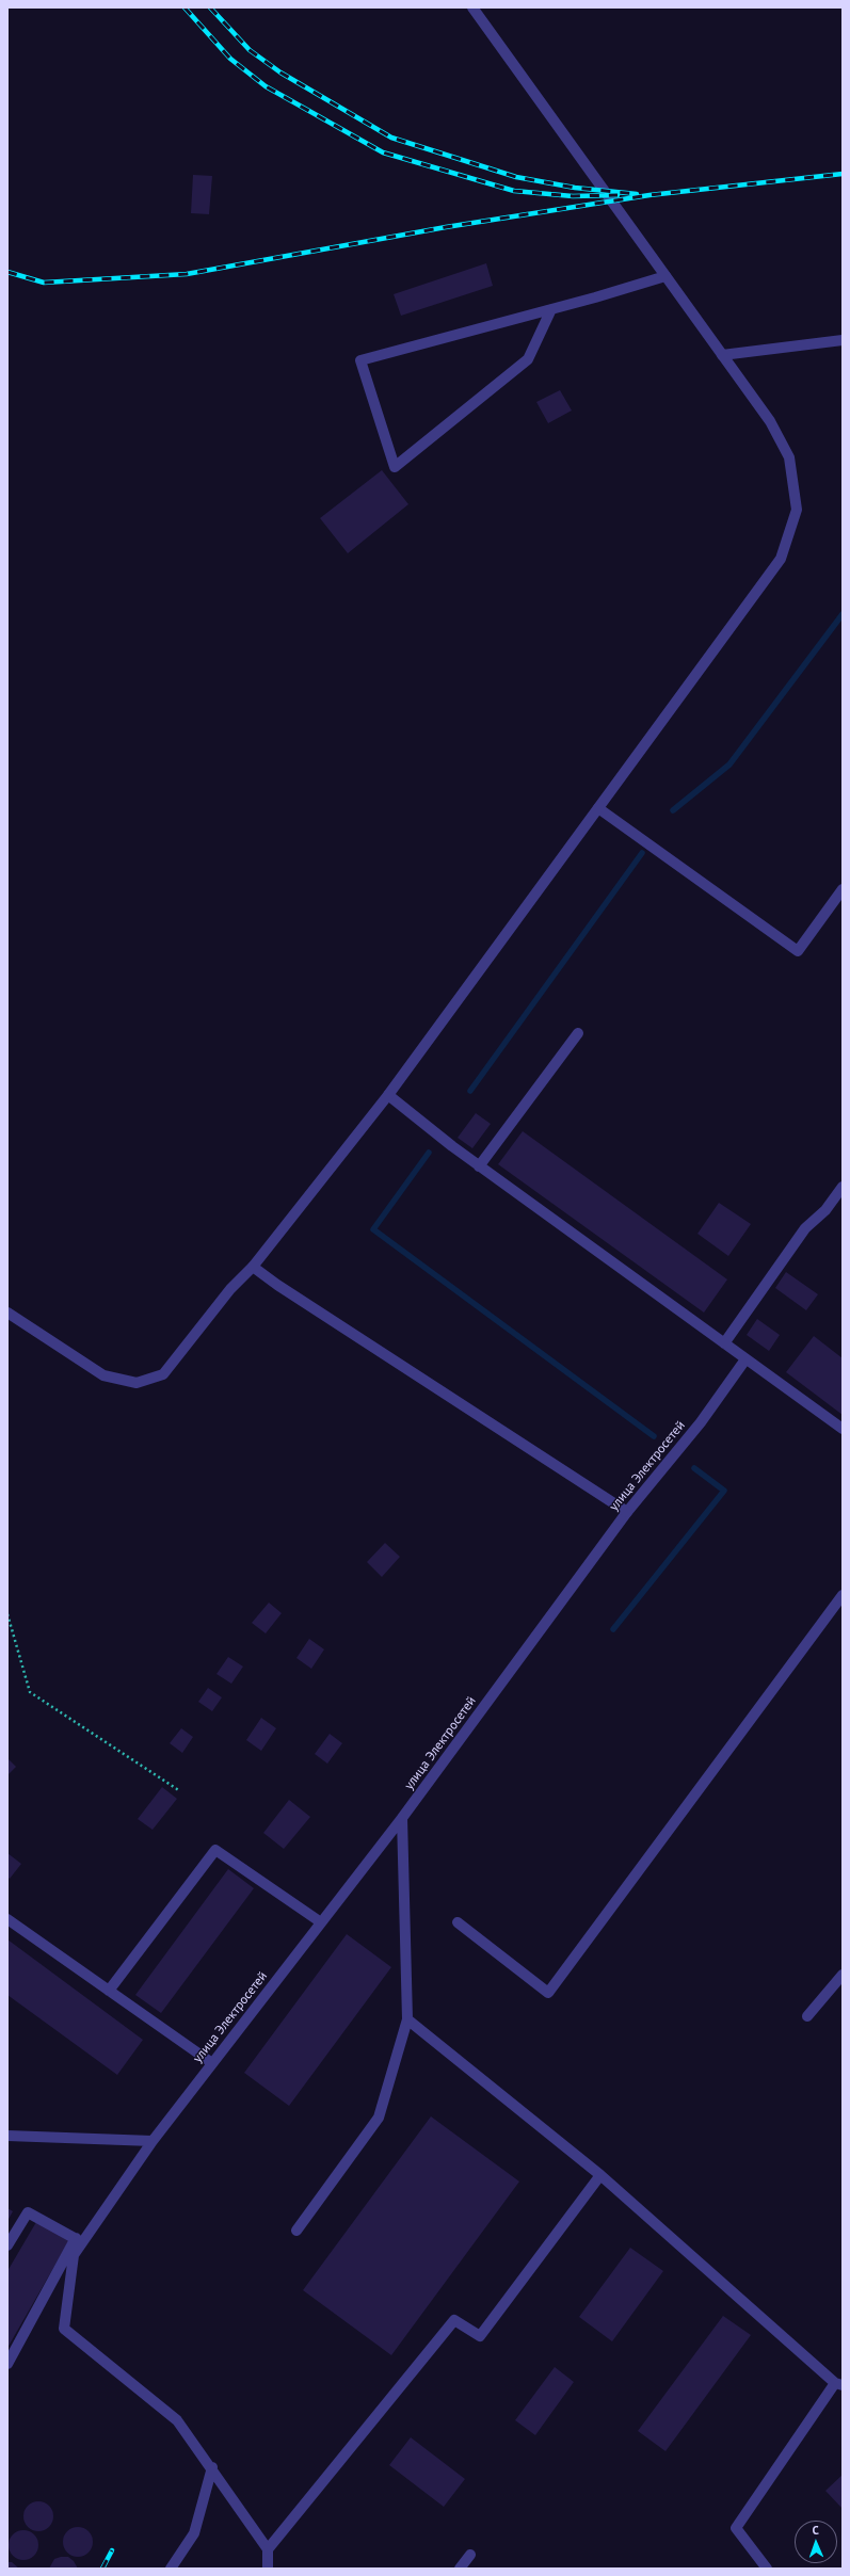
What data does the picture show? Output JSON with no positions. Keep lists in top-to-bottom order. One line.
{"streets":{"street":["улица Электросетей"]},"north":"top"}
